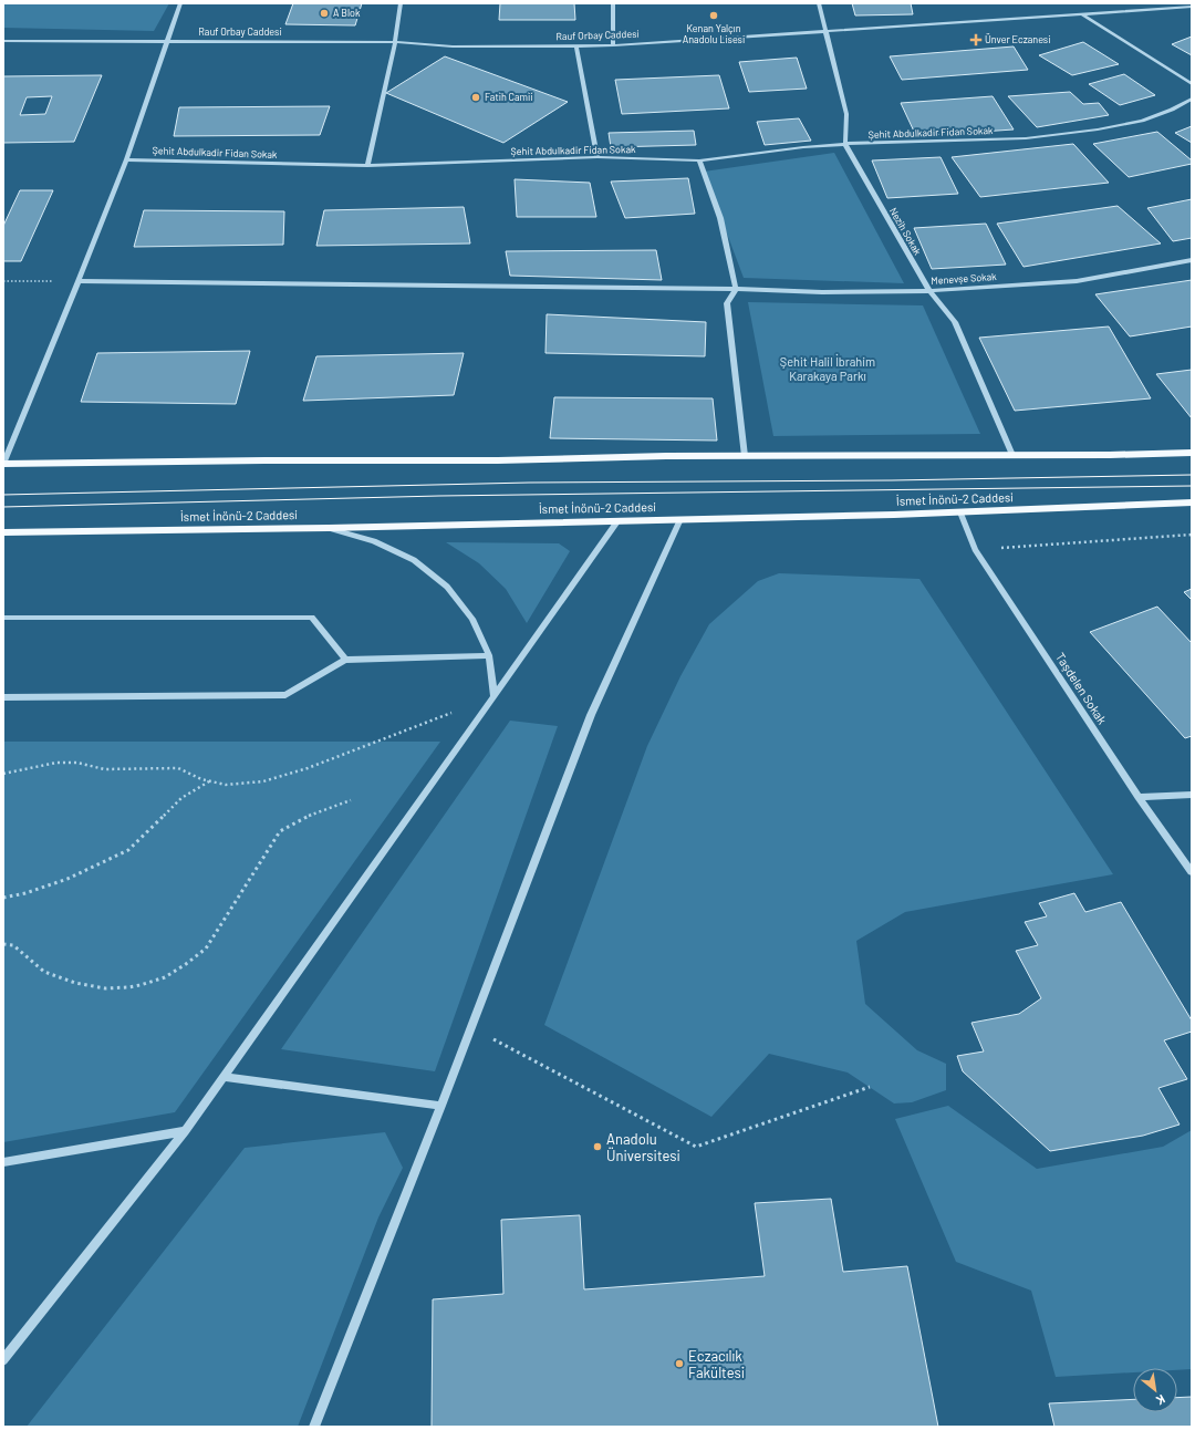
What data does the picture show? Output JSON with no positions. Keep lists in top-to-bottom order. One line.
{"streets":{"main road":["İsmet İnönü-2 Caddesi"],"street":["Rauf Orbay Caddesi","Şehit Abdulkadir Fidan Sokak","Nezih Sokak","Menevşe Sokak","Taşdelen Sokak"]},"crossings":[["Şehit Abdulkadir Fidan Sokak","Nezih Sokak"],["Nezih Sokak","Menevşe Sokak"],["İsmet İnönü-2 Caddesi","Taşdelen Sokak"]],"parks":["Şehit Halil İbrahim Karakaya Parkı"],"places":{"other":["A Blok","Kenan Yalçın Anadolu Lisesi","Fatih Camii","Anadolu Üniversitesi","Eczacılık Fakültesi"],"health":["Ünver Eczanesi"]},"north":"bottom right"}
